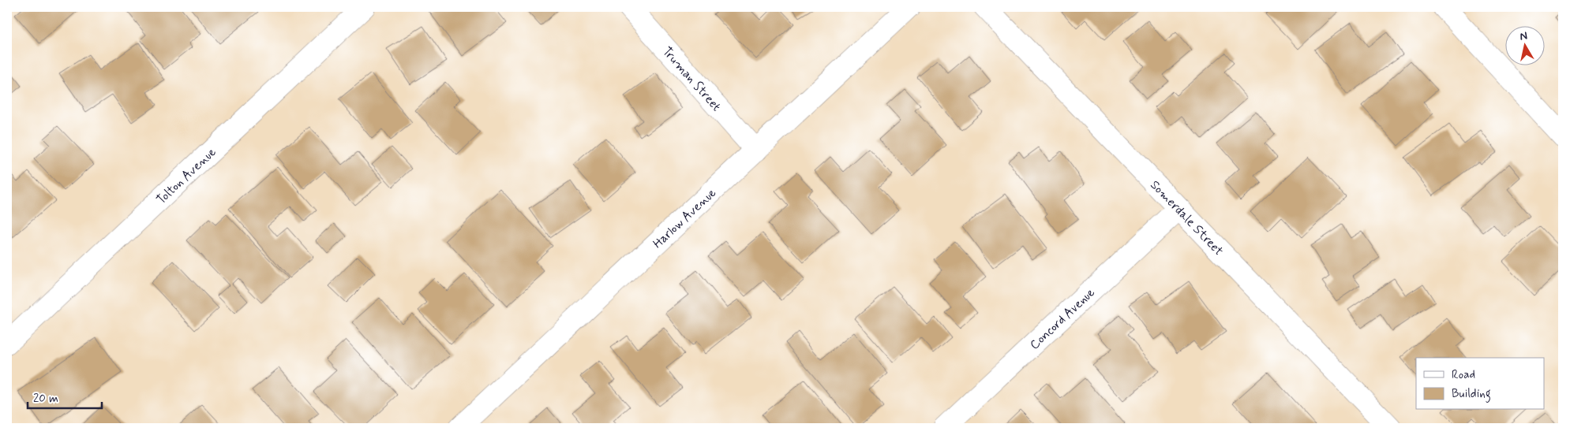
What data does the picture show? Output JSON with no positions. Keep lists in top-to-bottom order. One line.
{"streets":{"street":["Truman Street","Tolton Avenue","Harlow Avenue","Somerdale Street","Concord Avenue"]},"crossings":[["Truman Street","Harlow Avenue"],["Somerdale Street","Concord Avenue"]],"legend":["Road","Building"],"scale_bar":"20 m","north":"top"}
